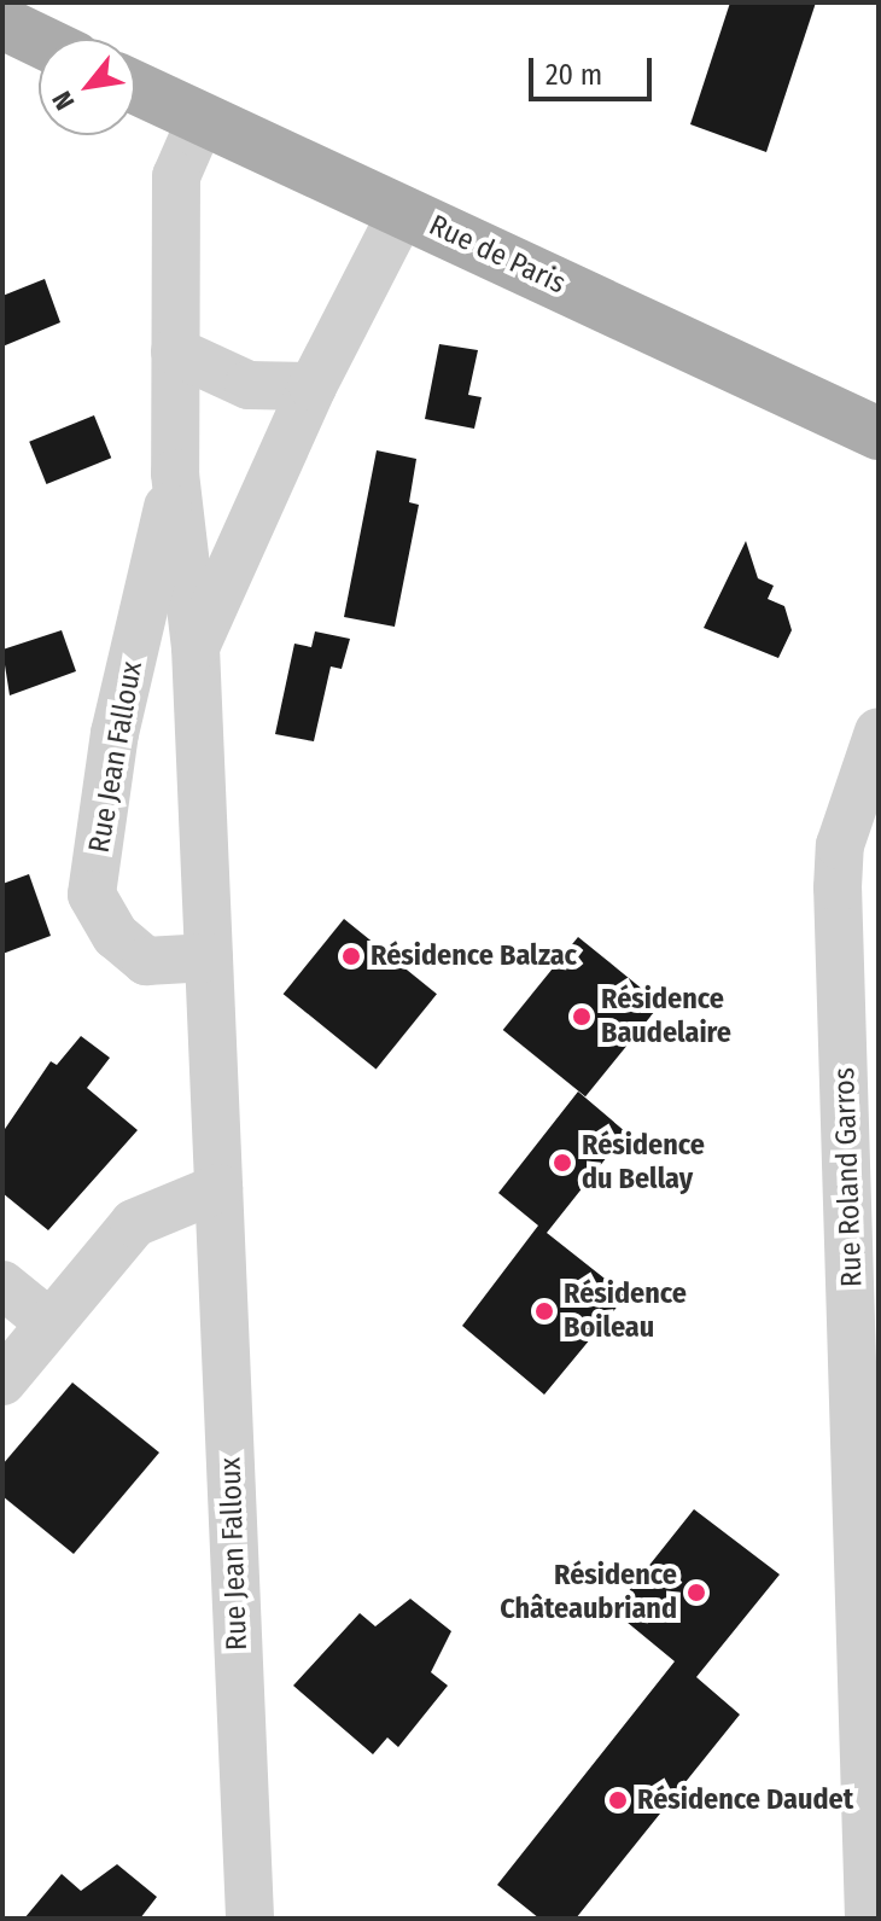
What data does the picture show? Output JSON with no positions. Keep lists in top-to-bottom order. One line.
{"streets":{"main road":["Rue de Paris"],"street":["Rue Jean Falloux","Rue Roland Garros"]},"crossings":[["Rue de Paris","Rue Jean Falloux"]],"places":["Résidence Balzac","Résidence Baudelaire","Résidence du Bellay","Résidence Boileau","Résidence Châteaubriand","Résidence Daudet"],"scale_bar":"20 m","north":"bottom left"}
